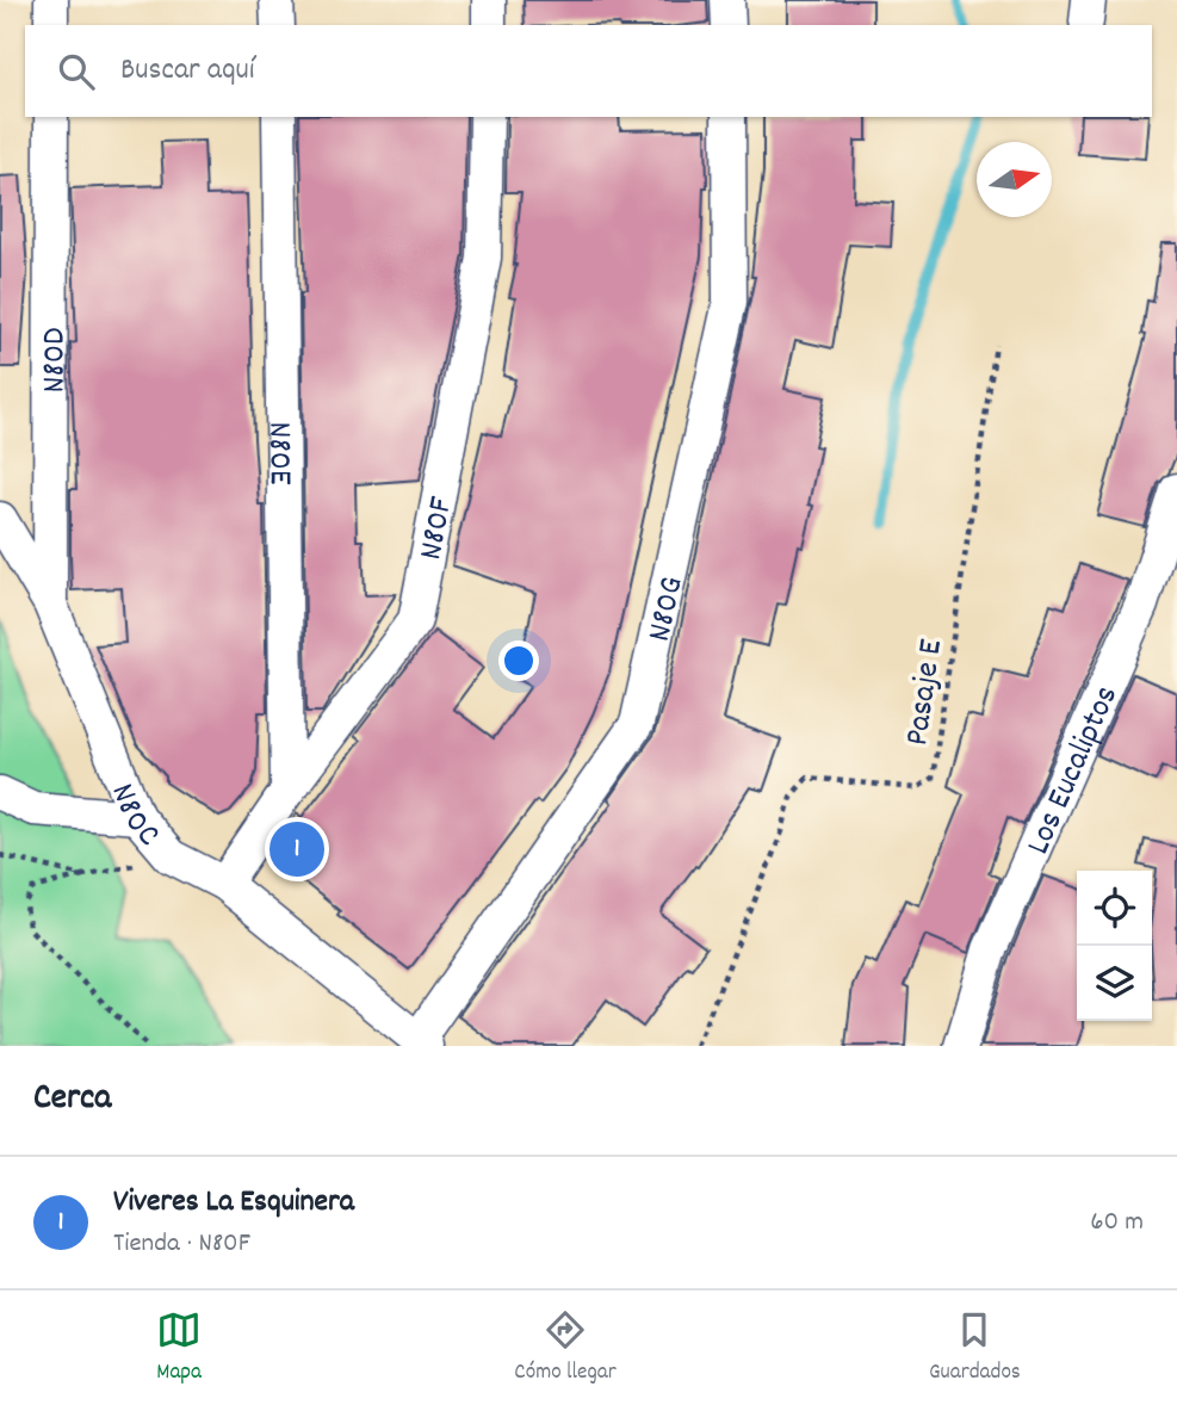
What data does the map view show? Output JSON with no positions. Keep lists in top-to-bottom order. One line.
{"streets":{"street":["N80D","N80E","N80F","N80G","Los Eucaliptos","N80C"],"path":["Pasaje E"]},"crossings":[["N80D","N80C"],["N80E","N80F"],["N80F","N80C"],["N80G","N80C"]],"north":"right","page":{"search":"Buscar aquí","pins":"1","heading":"Cerca","list":[{"mark":"1","name":"Viveres La Esquinera","note":"Tienda · N80F","value":"60 m"}],"nav":["Mapa","Cómo llegar","Guardados"]}}
